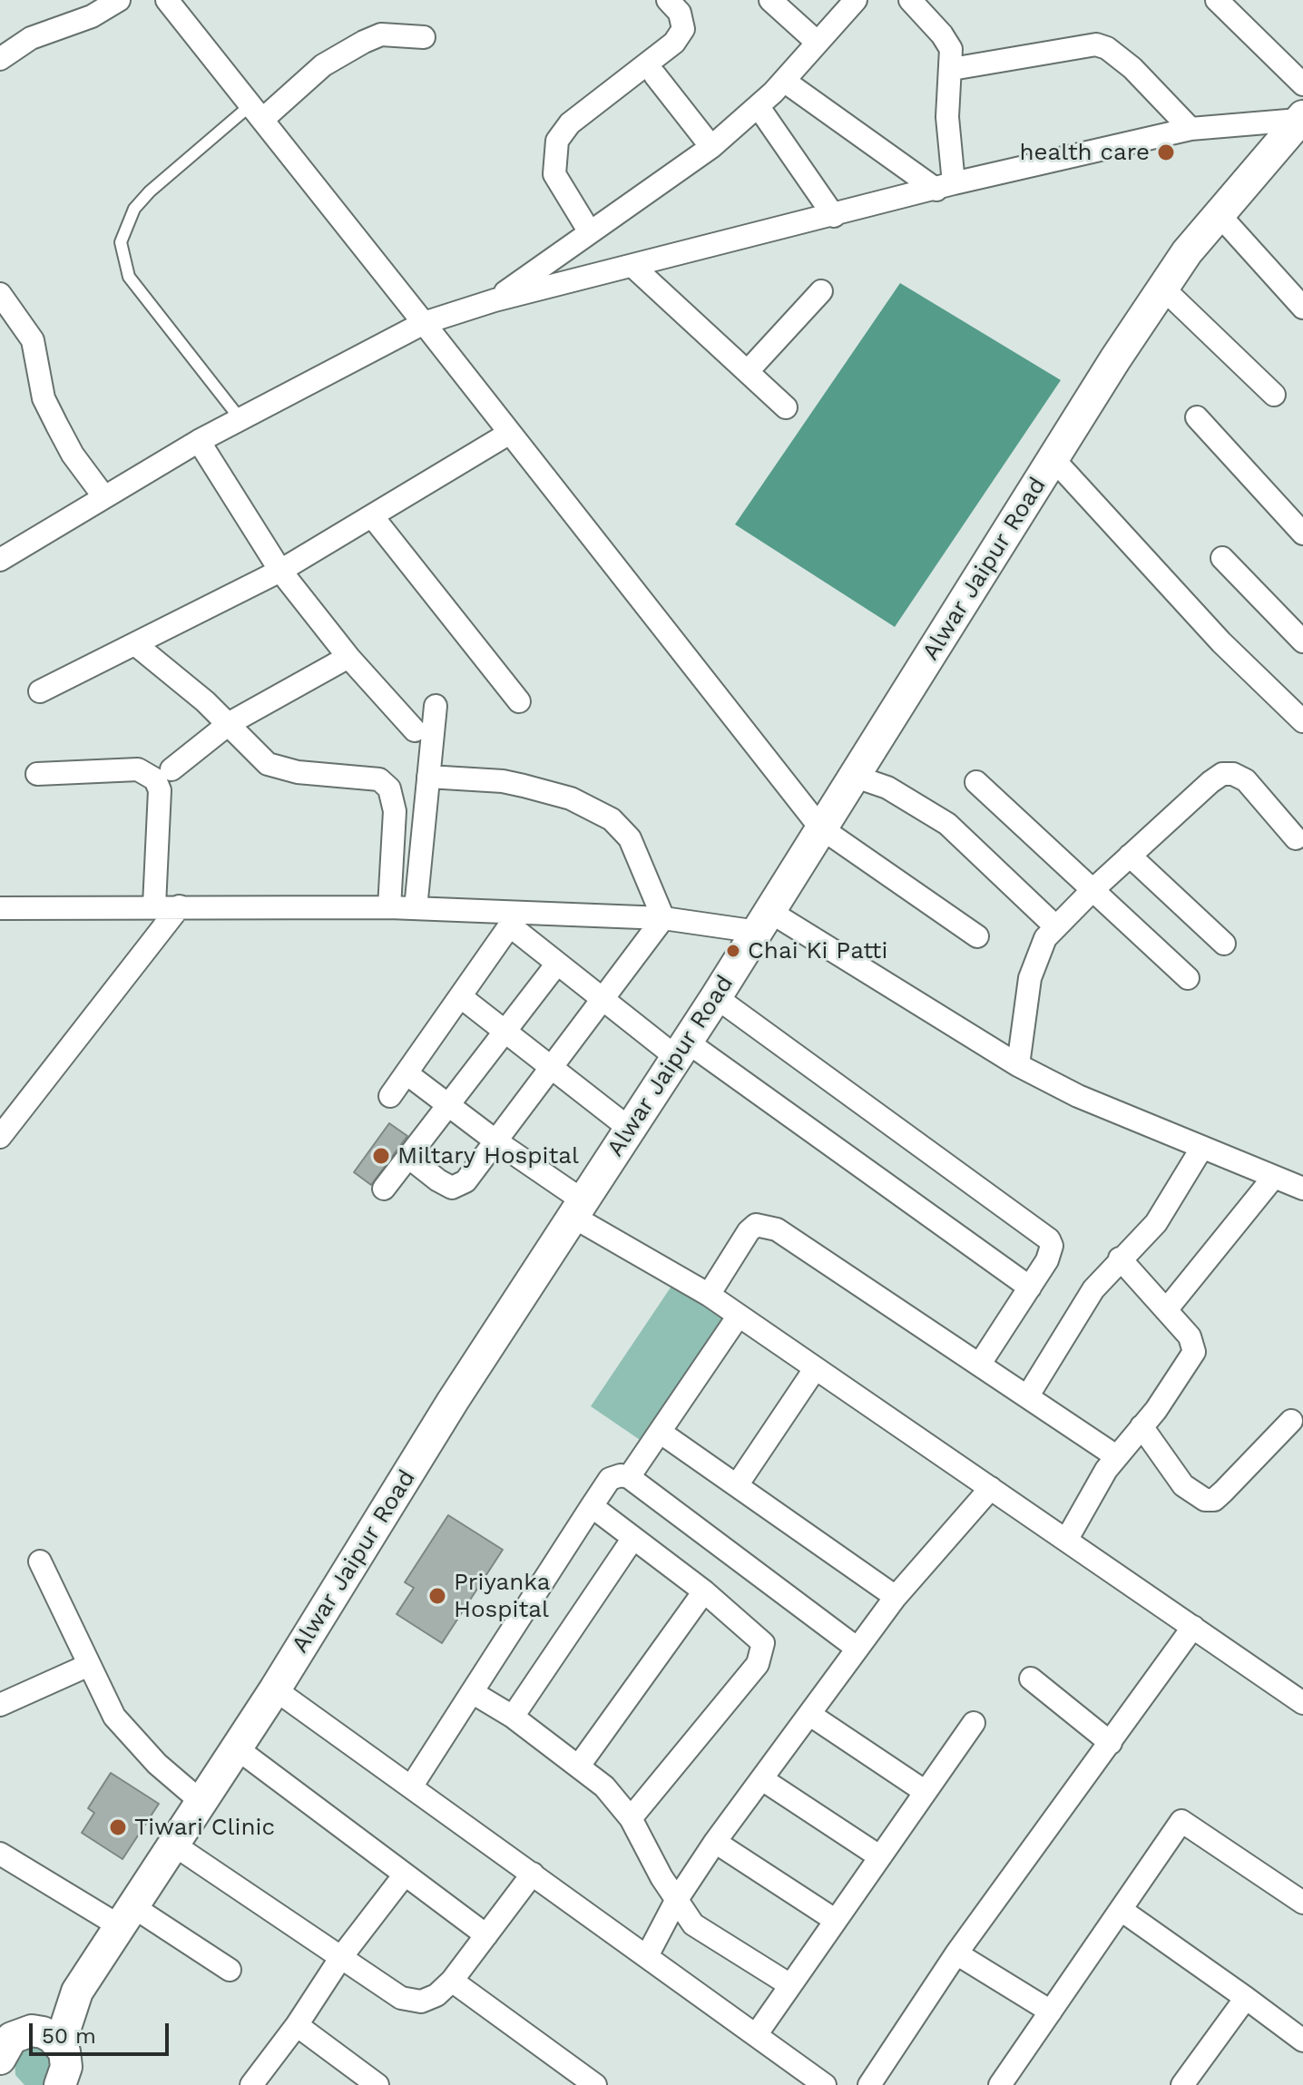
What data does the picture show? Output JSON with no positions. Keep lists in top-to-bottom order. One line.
{"streets":{"main road":["Alwar Jaipur Road"]},"places":["health care","Chai Ki Patti","Miltary Hospital","Priyanka Hospital","Tiwari Clinic"],"scale_bar":"50 m"}
